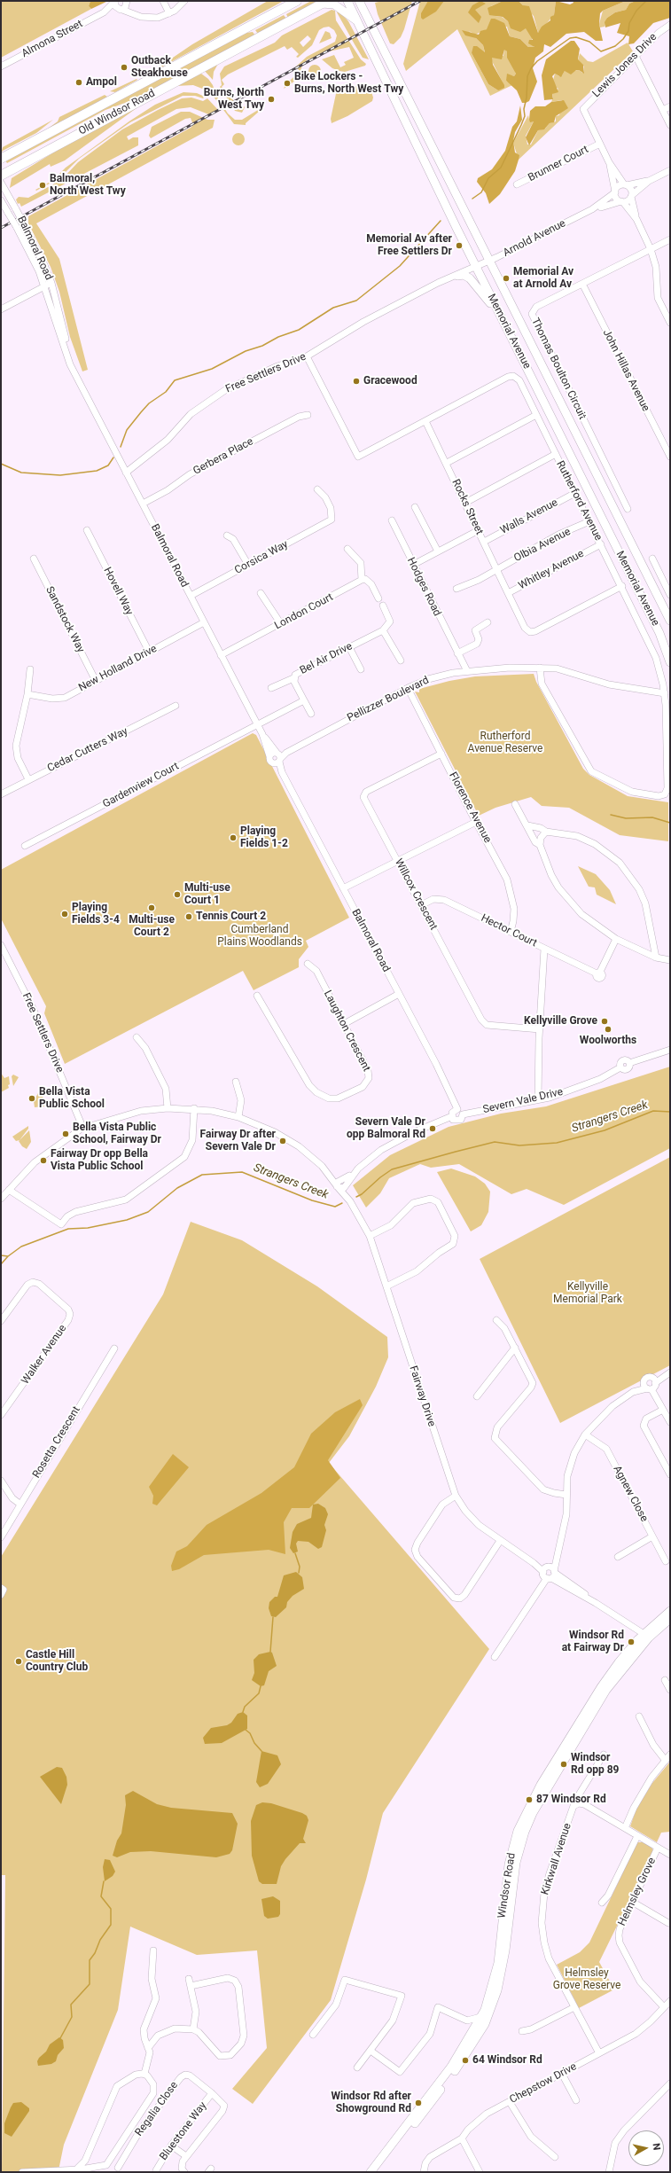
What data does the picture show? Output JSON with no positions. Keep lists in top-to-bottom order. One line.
{"streets":{"highway":["Old Windsor Road"],"main road":["Memorial Avenue","Windsor Road"],"street":["Almona Street","Lewis Jones Drive","Brunner Court","Arnold Avenue","Balmoral Road","Thomas Boulton Circuit","John Hillas Avenue","Free Settlers Drive","Gerbera Place","Rutherford Avenue","Rocks Street","Walls Avenue","Olbia Avenue","Corsica Way","Whitley Avenue","Hodges Road","Hovell Way","London Court","Sandstock Way","Bel Air Drive","New Holland Drive","Pellizzer Boulevard","Cedar Cutters Way","Gardenview Court","Florence Avenue","Willcox Crescent","Hector Court","Laughton Crescent","Severn Vale Drive","Walker Avenue","Fairway Drive","Rosetta Crescent","Agnew Close","Kirkwall Avenue","Helmsley Grove","Chepstow Drive","Regalia Close","Bluestone Way"]},"crossings":[["Lewis Jones Drive","Brunner Court"],["Arnold Avenue","Memorial Avenue"],["Arnold Avenue","Free Settlers Drive"],["Balmoral Road","Free Settlers Drive"],["Balmoral Road","Gerbera Place"],["Balmoral Road","Corsica Way"],["Balmoral Road","London Court"],["Balmoral Road","New Holland Drive"],["Balmoral Road","Pellizzer Boulevard"],["Balmoral Road","Gardenview Court"],["Balmoral Road","Severn Vale Drive"],["Memorial Avenue","Free Settlers Drive"],["Thomas Boulton Circuit","John Hillas Avenue"],["Free Settlers Drive","Rutherford Avenue"],["Free Settlers Drive","Fairway Drive"],["Rutherford Avenue","Rocks Street"],["Rutherford Avenue","Walls Avenue"],["Rutherford Avenue","Olbia Avenue"],["Rutherford Avenue","Whitley Avenue"],["Rutherford Avenue","Pellizzer Boulevard"],["Rocks Street","Walls Avenue"],["Rocks Street","Olbia Avenue"],["Rocks Street","Whitley Avenue"],["Hodges Road","Pellizzer Boulevard"],["Hovell Way","New Holland Drive"],["Sandstock Way","New Holland Drive"],["Pellizzer Boulevard","Florence Avenue"],["Florence Avenue","Willcox Crescent"],["Florence Avenue","Hector Court"],["Willcox Crescent","Hector Court"],["Fairway Drive","Windsor Road"],["Kirkwall Avenue","Chepstow Drive"],["Helmsley Grove","Chepstow Drive"],["Regalia Close","Bluestone Way"]],"water":["Strangers Creek"],"parks":["Rutherford Avenue Reserve","Cumberland Plains Woodlands","Kellyville Memorial Park","Helmsley Grove Reserve"],"places":["Outback Steakhouse","Ampol","Bike Lockers - Burns, North West Twy","Burns, North West Twy","Balmoral, North West Twy","Memorial Av after Free Settlers Dr","Memorial Av at Arnold Av","Gracewood","Playing Fields 1-2","Multi-use Court 1","Multi-use Court 2","Playing Fields 3-4","Tennis Court 2","Kellyville Grove","Woolworths","Bella Vista Public School","Severn Vale Dr opp Balmoral Rd","Bella Vista Public School, Fairway Dr","Fairway Dr after Severn Vale Dr","Fairway Dr opp Bella Vista Public School","Windsor Rd at Fairway Dr","Castle Hill Country Club","Windsor Rd opp 89","87 Windsor Rd","64 Windsor Rd","Windsor Rd after Showground Rd"],"north":"right"}
